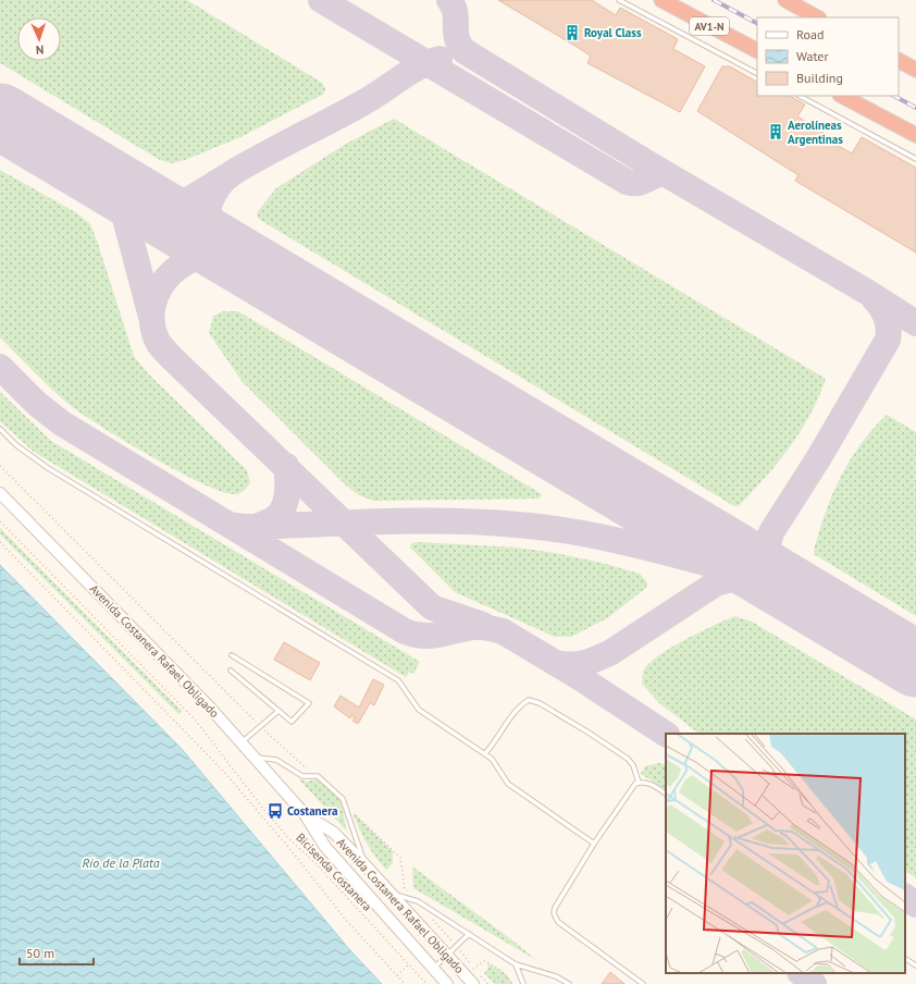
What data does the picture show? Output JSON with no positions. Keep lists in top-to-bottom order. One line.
{"streets":{"highway":["AV1-N"],"main road":["Avenida Costanera Rafael Obligado"],"path":["Bicisenda Costanera"]},"water":["Río de la Plata"],"places":{"building":["Royal Class","Aerolíneas Argentinas"],"bus stop":["Costanera"]},"legend":["Road","Water","Building"],"scale_bar":"50 m","north":"bottom"}
